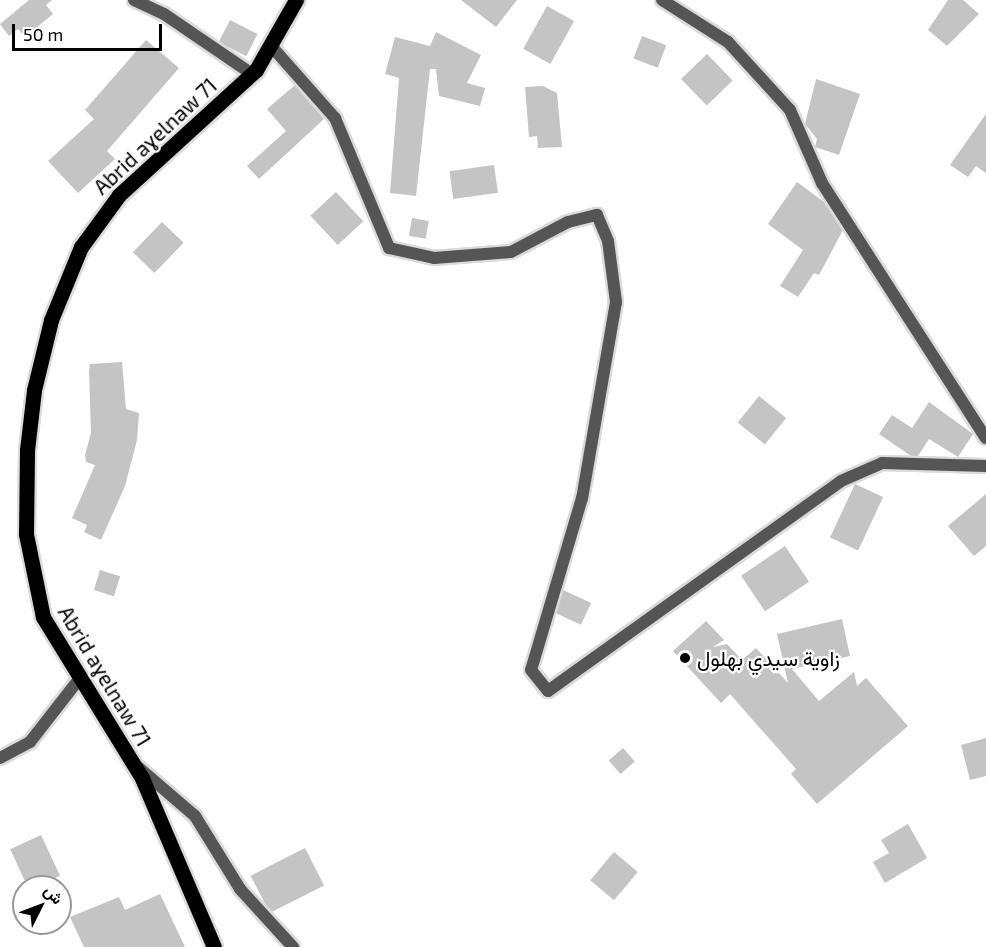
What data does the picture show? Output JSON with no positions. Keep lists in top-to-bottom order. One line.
{"streets":{"main road":["Abrid aɣelnaw 71"]},"places":["زاوية سيدي بهلول"],"scale_bar":"50 m","north":"top right"}
